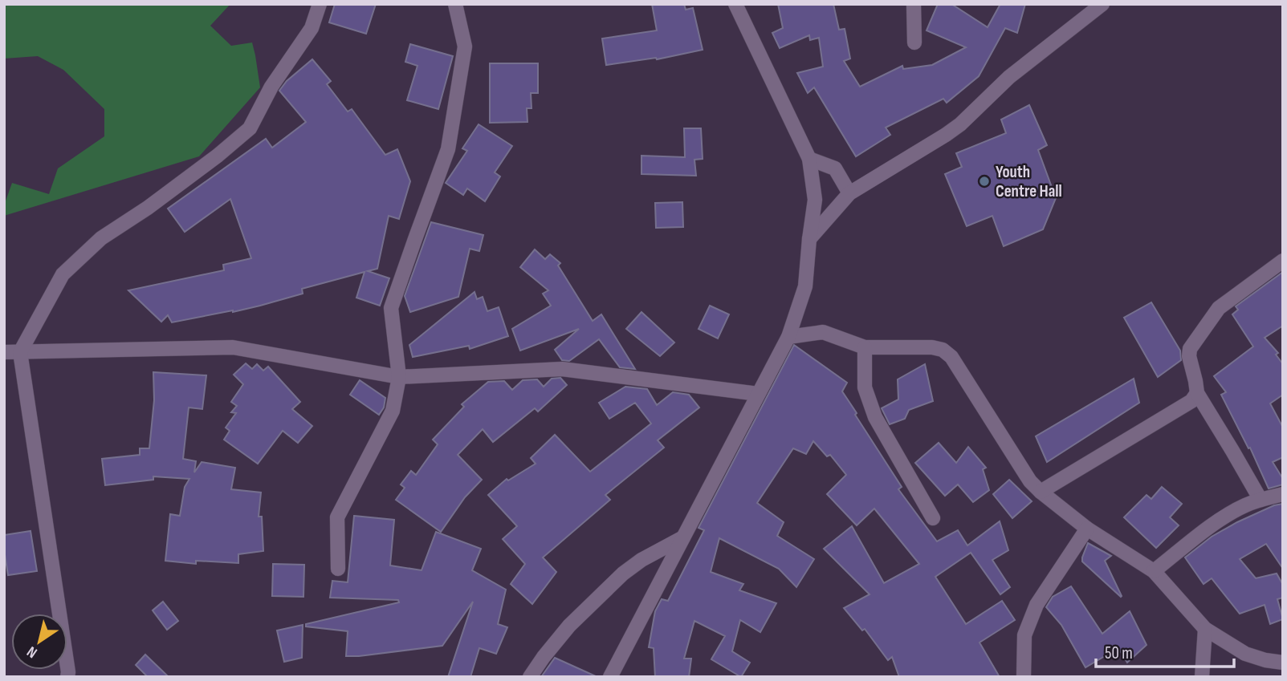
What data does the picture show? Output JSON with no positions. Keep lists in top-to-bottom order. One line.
{"places":["Youth Centre Hall"],"scale_bar":"50 m","north":"bottom left"}
